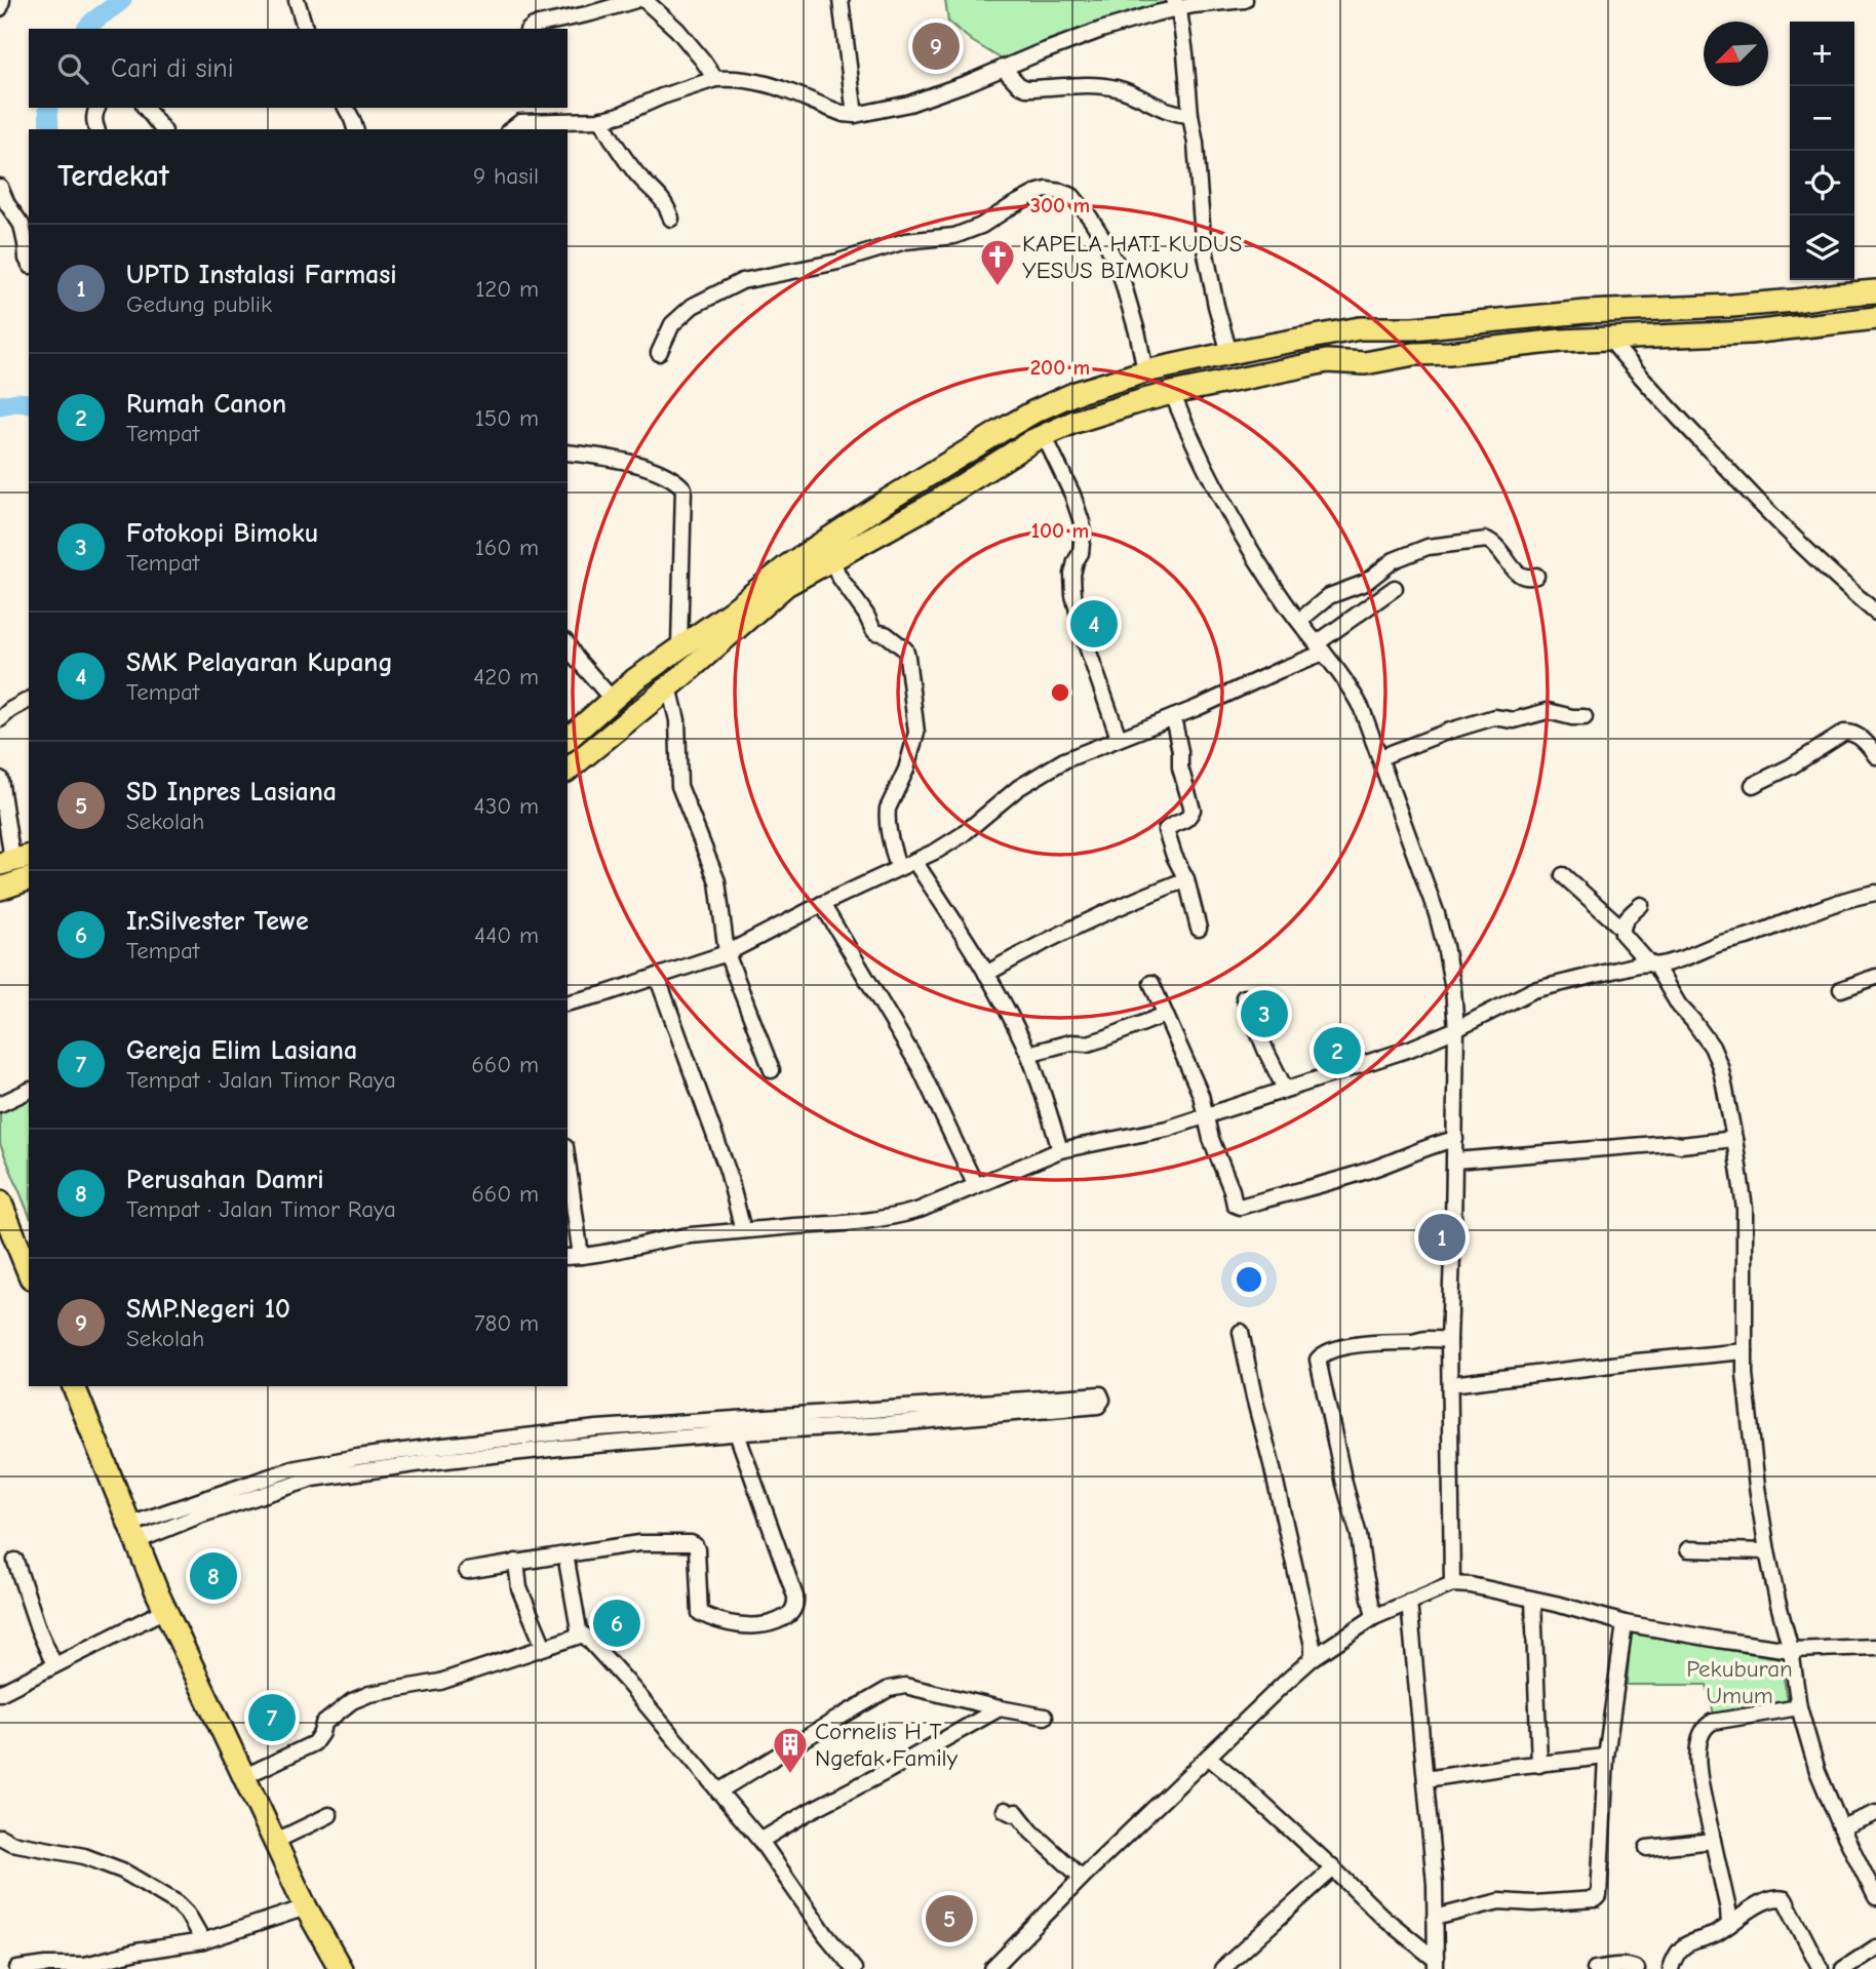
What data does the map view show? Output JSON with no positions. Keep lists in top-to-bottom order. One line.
{"parks":["Pekuburan Umum"],"places":{"church":["KAPELA HATI KUDUS YESUS BIMOKU"],"building":["Cornelis H T Ngefak Family"]},"north":"bottom left","page":{"pins":["9","4","3","2","1","8","6","7","5"],"map_buttons":["+","−"],"search":"Cari di sini","heading":["Terdekat","9 hasil"],"list":[{"mark":"1","name":"UPTD Instalasi Farmasi","note":"Gedung publik","value":"120 m"},{"mark":"2","name":"Rumah Canon","note":"Tempat","value":"150 m"},{"mark":"3","name":"Fotokopi Bimoku","note":"Tempat","value":"160 m"},{"mark":"4","name":"SMK Pelayaran Kupang","note":"Tempat","value":"420 m"},{"mark":"5","name":"SD Inpres Lasiana","note":"Sekolah","value":"430 m"},{"mark":"6","name":"Ir.Silvester Tewe","note":"Tempat","value":"440 m"},{"mark":"7","name":"Gereja Elim Lasiana","note":"Tempat · Jalan Timor Raya","value":"660 m"},{"mark":"8","name":"Perusahan Damri","note":"Tempat · Jalan Timor Raya","value":"660 m"},{"mark":"9","name":"SMP.Negeri 10","note":"Sekolah","value":"780 m"}]},"rings":["300 m","200 m","100 m"]}
